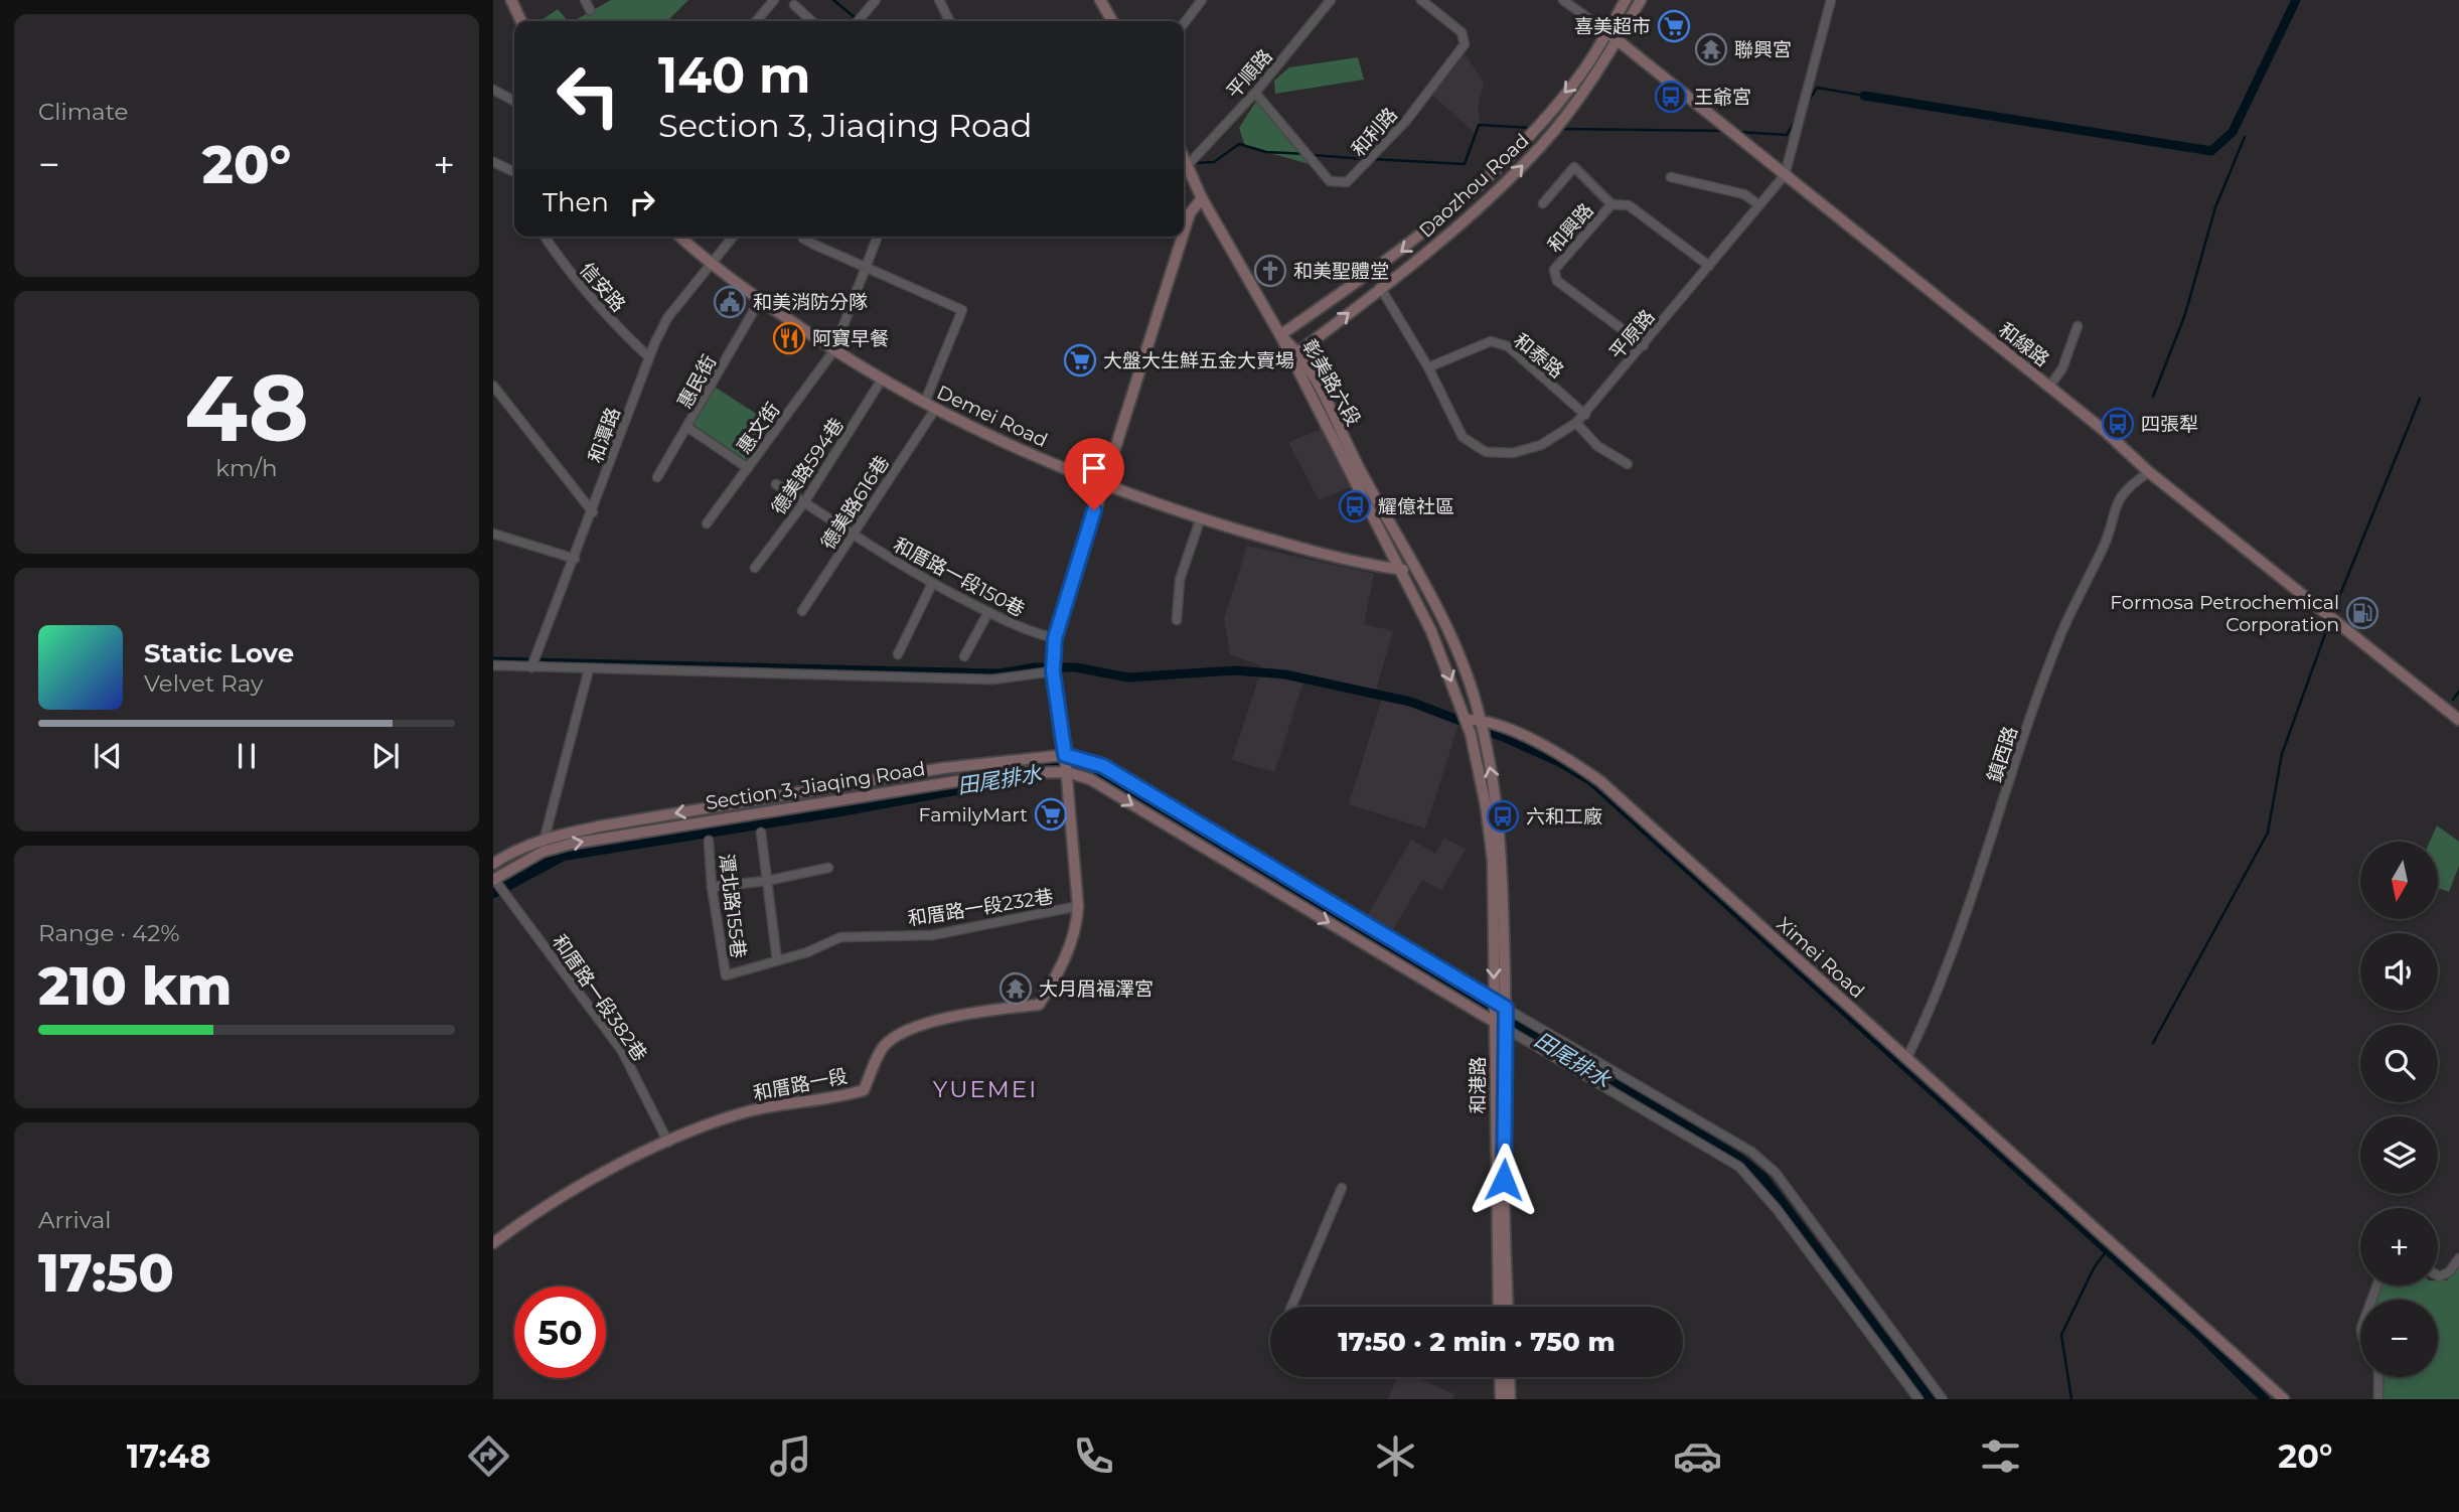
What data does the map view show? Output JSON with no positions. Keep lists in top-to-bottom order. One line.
{"streets":{"street":["平順路","和利路","Daozhou Road","和興路","信安路","平原路","和線路","和泰路","惠民街","彰美路六段","Demei Road","惠文街","和潭路","德美路594巷","德美路616巷","和厝路一段150巷","鎮西路","Section 3, Jiaqing Road","潭北路155巷","和厝路一段232巷","Ximei Road","和厝路一段382巷","和厝路一段","和港路"]},"crossings":[["平順路","和利路"],["平順路","彰美路六段"],["Daozhou Road","平原路"],["Daozhou Road","和線路"],["Daozhou Road","彰美路六段"],["和興路","平原路"],["信安路","和潭路"],["平原路","和線路"],["平原路","和泰路"],["和線路","鎮西路"],["惠民街","Demei Road"],["彰美路六段","Demei Road"],["彰美路六段","Ximei Road"],["彰美路六段","和厝路一段"],["彰美路六段","和港路"],["Demei Road","惠文街"],["Demei Road","和潭路"],["Demei Road","德美路594巷"],["Demei Road","德美路616巷"],["Demei Road","和厝路一段"],["德美路594巷","和厝路一段150巷"],["德美路616巷","和厝路一段150巷"],["和厝路一段150巷","和厝路一段"],["鎮西路","Ximei Road"],["Section 3, Jiaqing Road","和厝路一段382巷"],["Section 3, Jiaqing Road","和厝路一段"],["Section 3, Jiaqing Road","和港路"],["潭北路155巷","和厝路一段232巷"],["和厝路一段232巷","和厝路一段"],["Ximei Road","和港路"],["和厝路一段382巷","和厝路一段"]],"districts":["YUEMEI"],"water":["田尾排水"],"places":{"supermarket":["喜美超市","大盤大生鮮五金大賣場","FamilyMart"],"temple":["聯興宮","大月眉福澤宮"],"bus stop":["王爺宮","四張犁","耀億社區","六和工廠"],"church":["和美聖體堂"],"public building":["和美消防分隊"],"restaurant":["阿寶早餐"],"fuel station":["Formosa Petrochemical Corporation"]},"north":"bottom","page":{"tile":["Climate",["48","km/h"],["Range · 42%","210 km"],["Arrival","17:50"]],"turn":["140 m","Section 3, Jiaqing Road"],"heat":["−","20°","+"],"then":"Then","song":["Static Love","Velvet Ray"],"map_buttons":["+","−"],"limit":"50","trip":"17:50 · 2 min · 750 m","tabs":["17:48","20°"]}}
